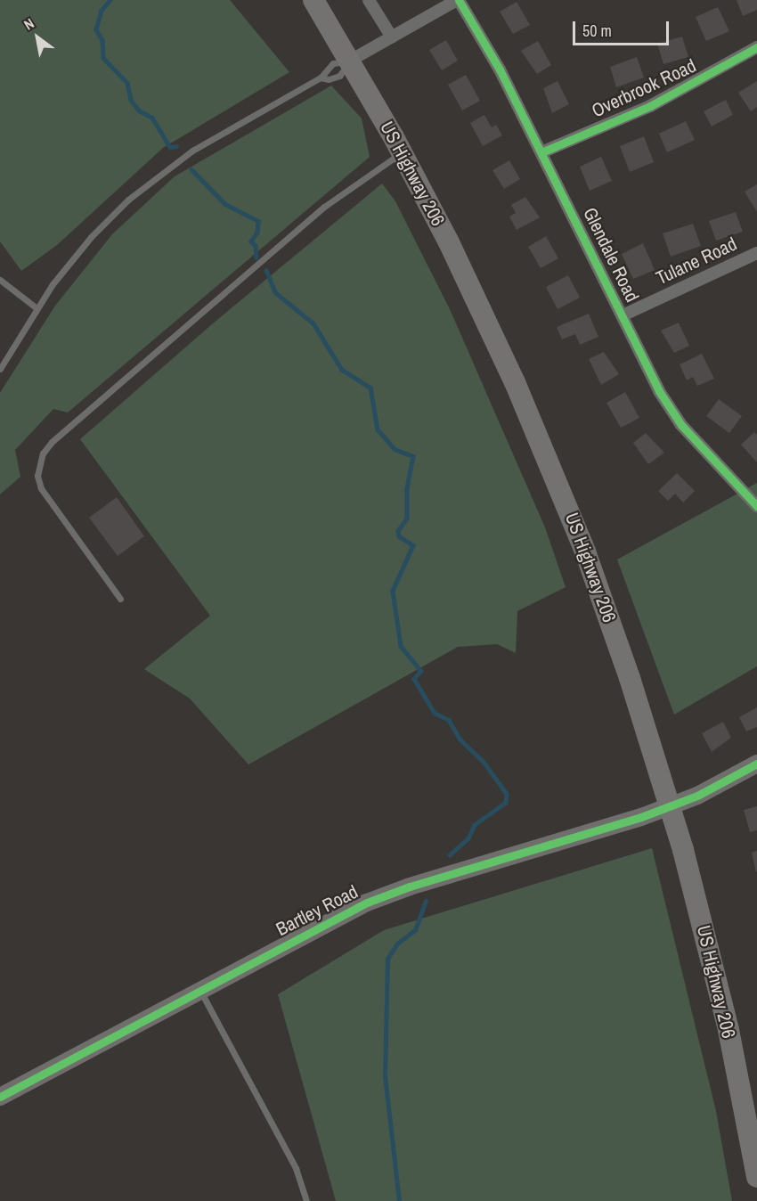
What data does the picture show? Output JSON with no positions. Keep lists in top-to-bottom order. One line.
{"streets":{"highway":["US Highway 206"],"street":["Overbrook Road","Glendale Road","Tulane Road","Bartley Road"]},"crossings":[["Overbrook Road","Glendale Road"],["US Highway 206","Bartley Road"],["Glendale Road","Tulane Road"]],"scale_bar":"50 m","north":"top left"}
